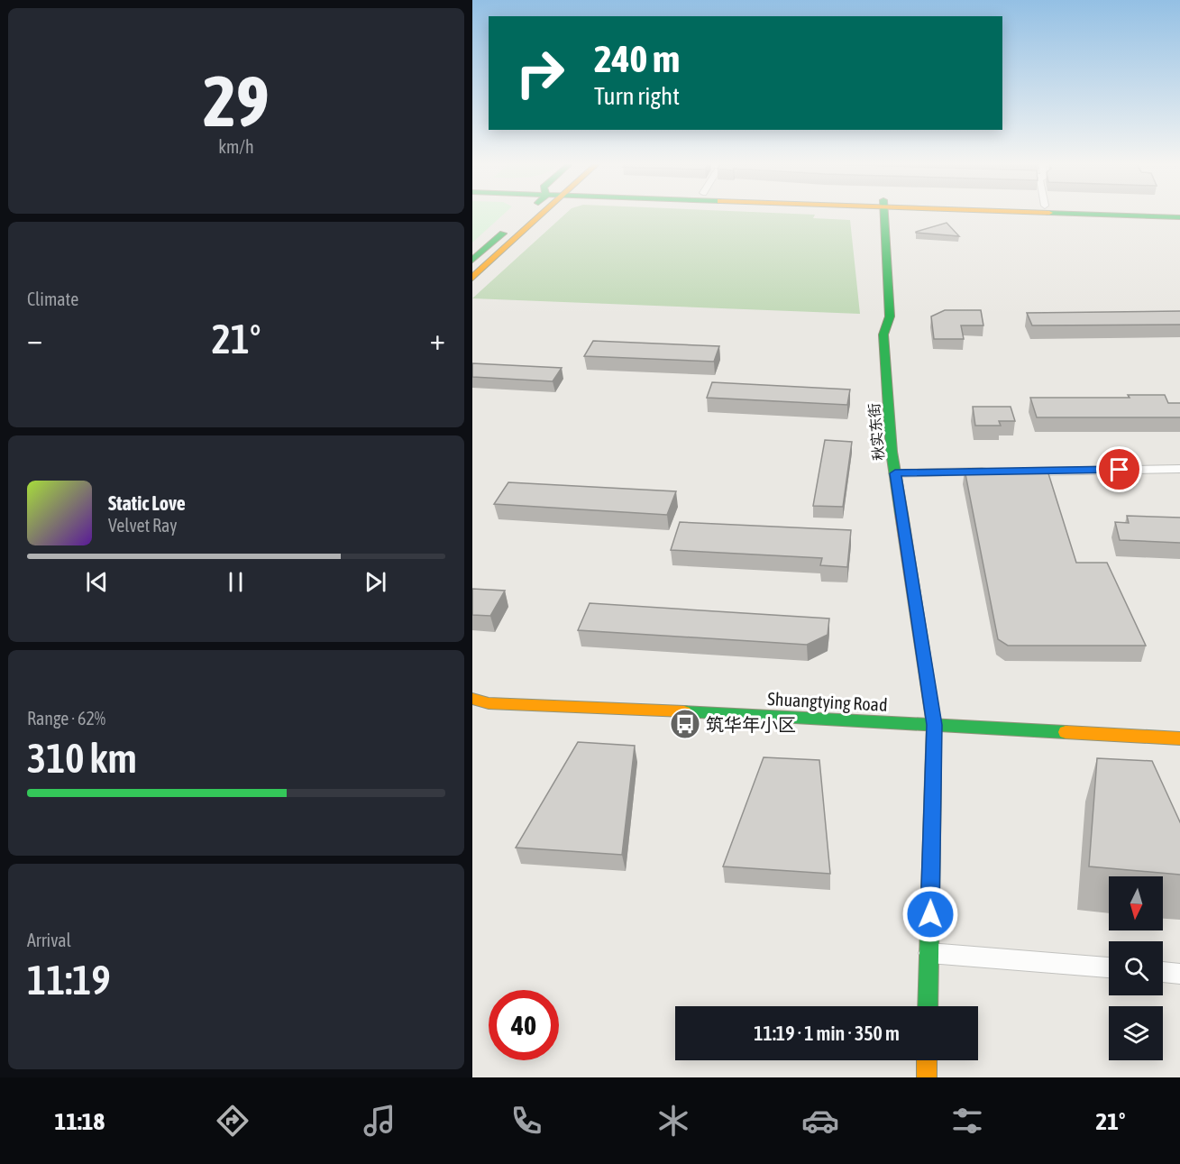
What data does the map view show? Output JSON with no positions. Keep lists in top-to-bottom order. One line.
{"streets":{"main road":["秋实东街","Shuangtying Road"]},"crossings":[["秋实东街","Shuangtying Road"]],"places":{"bus stop":["筑华年小区"]},"north":"bottom","page":{"tile":[["29","km/h"],"Climate",["Range · 62%","310 km"],["Arrival","11:19"]],"turn":["240 m","Turn right"],"heat":["−","21°","+"],"song":["Static Love","Velvet Ray"],"limit":"40","trip":"11:19 · 1 min · 350 m","tabs":["11:18","21°"]}}
